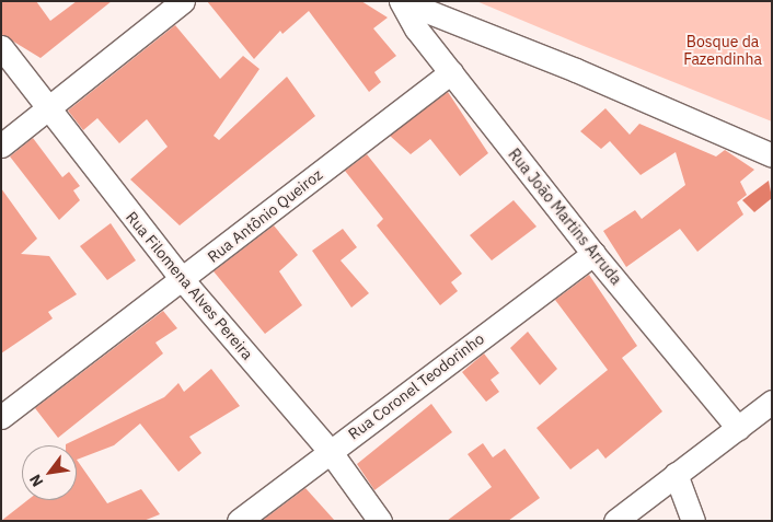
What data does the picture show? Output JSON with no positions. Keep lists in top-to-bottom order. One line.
{"streets":{"street":["Rua Antônio Queiroz","Rua João Martins Arruda","Rua Filomena Alves Pereira","Rua Coronel Teodorinho"]},"crossings":[["Rua Antônio Queiroz","Rua João Martins Arruda"],["Rua Antônio Queiroz","Rua Filomena Alves Pereira"],["Rua João Martins Arruda","Rua Coronel Teodorinho"],["Rua Filomena Alves Pereira","Rua Coronel Teodorinho"]],"parks":["Bosque da Fazendinha"],"north":"bottom left"}
